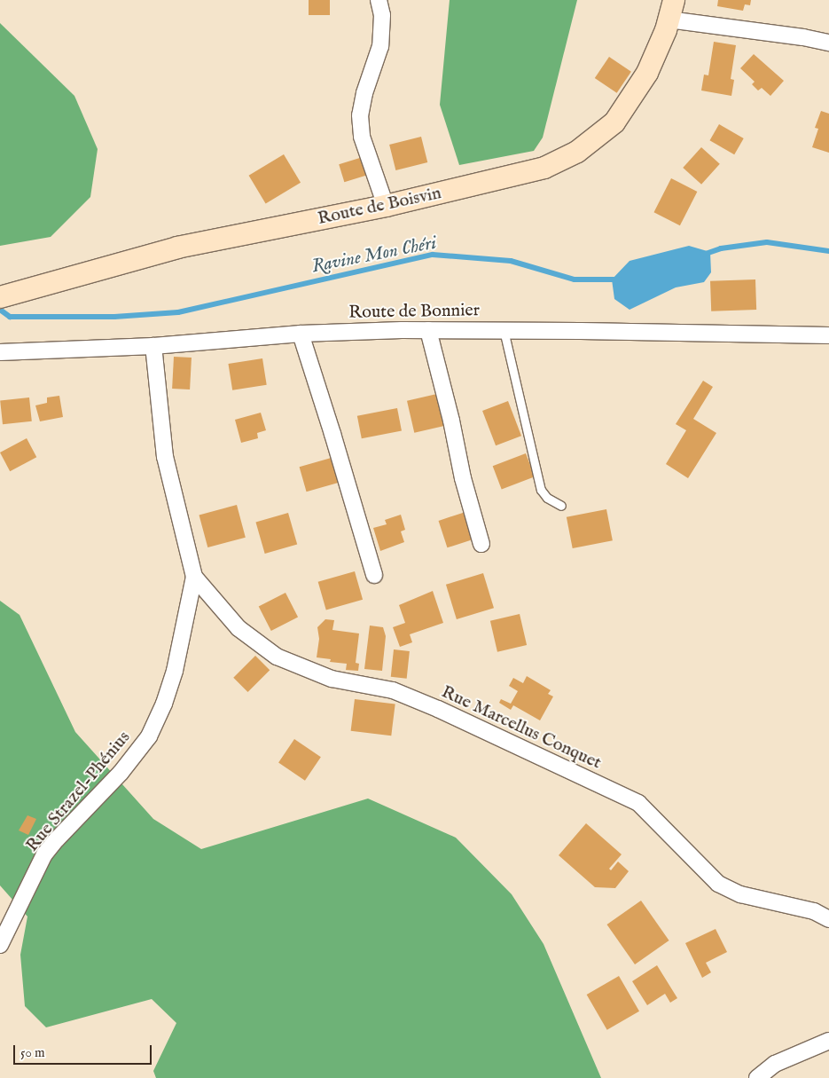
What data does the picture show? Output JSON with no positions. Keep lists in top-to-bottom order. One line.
{"streets":{"main road":["Route de Boisvin"],"street":["Route de Bonnier","Rue Marcellus Conquet","Rue Strazel-Phénius"]},"crossings":[["Route de Bonnier","Rue Strazel-Phénius"],["Rue Marcellus Conquet","Rue Strazel-Phénius"]],"water":["Ravine Mon Chéri"],"scale_bar":"50 m"}
